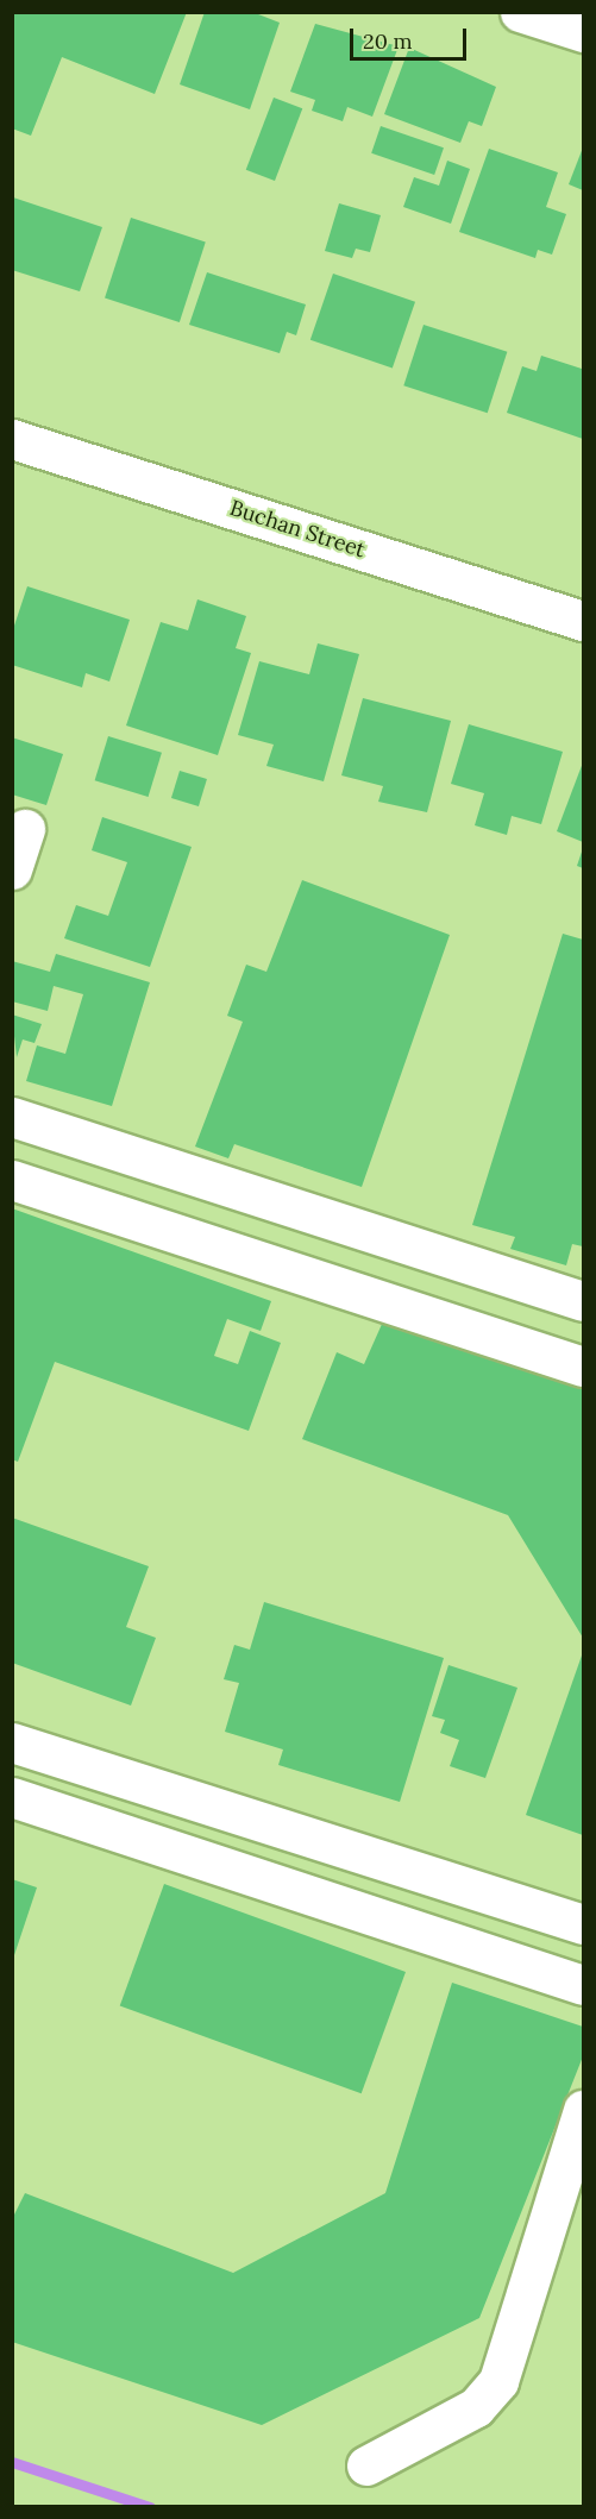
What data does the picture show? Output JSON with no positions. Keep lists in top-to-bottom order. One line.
{"streets":{"street":["Buchan Street"]},"scale_bar":"20 m"}
